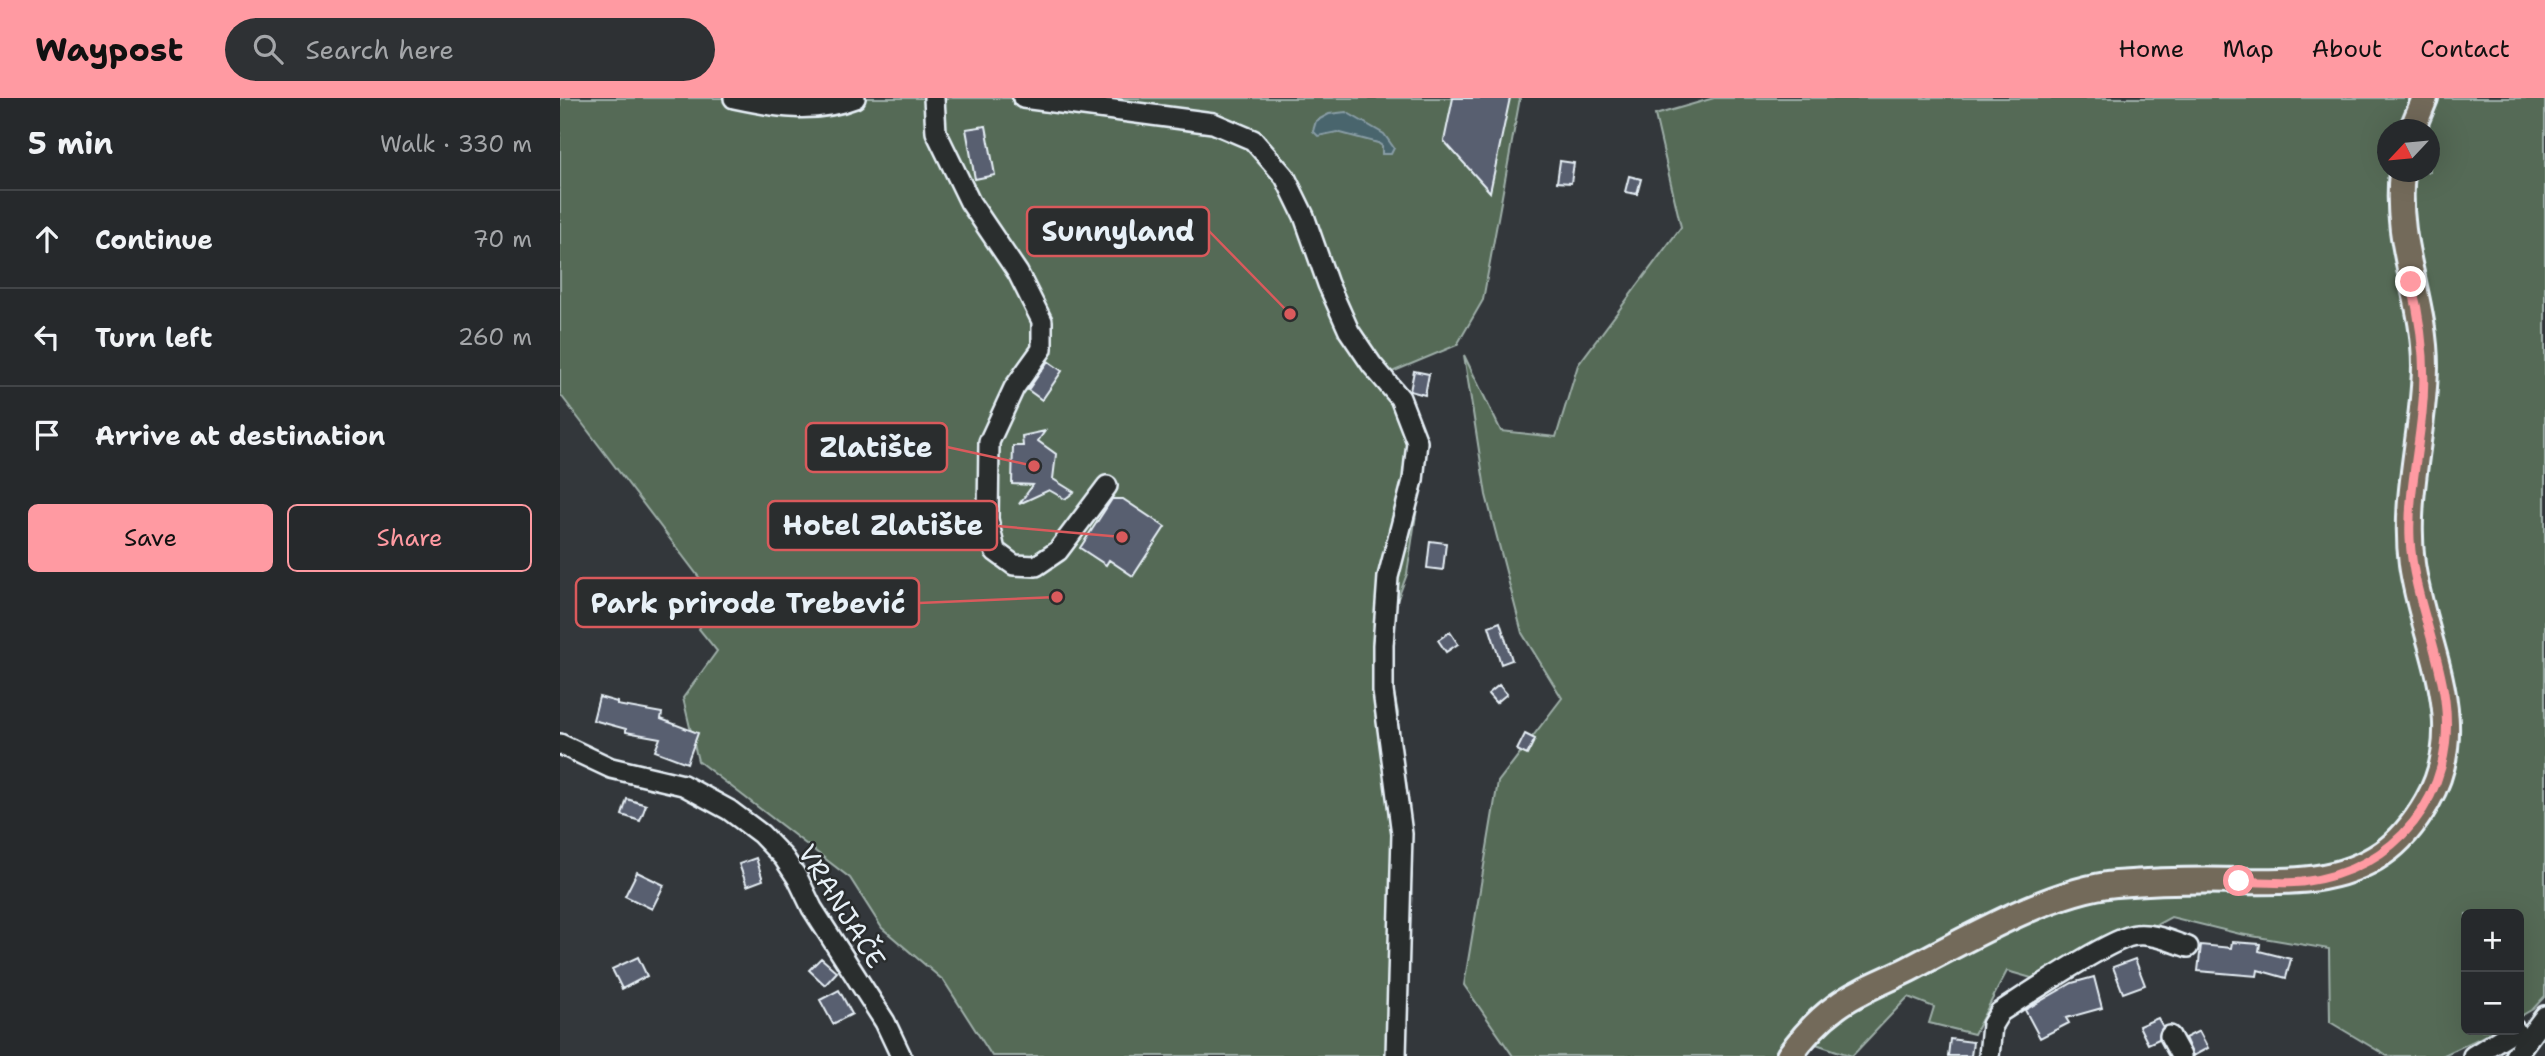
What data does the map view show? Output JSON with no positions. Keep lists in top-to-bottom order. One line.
{"streets":{"street":["VRANJAČE"]},"places":["Sunnyland","Zlatište","Hotel Zlatište","Park prirode Trebević"],"north":"bottom left","page":{"header":"Waypost","search":"Search here","nav":["Home","Map","About","Contact"],"heading":["5 min","Walk · 330 m"],"list":[["Continue","70 m"],["Turn left","260 m"],"Arrive at destination"],"buttons":["Save","Share"],"map_buttons":["+","−"]}}
